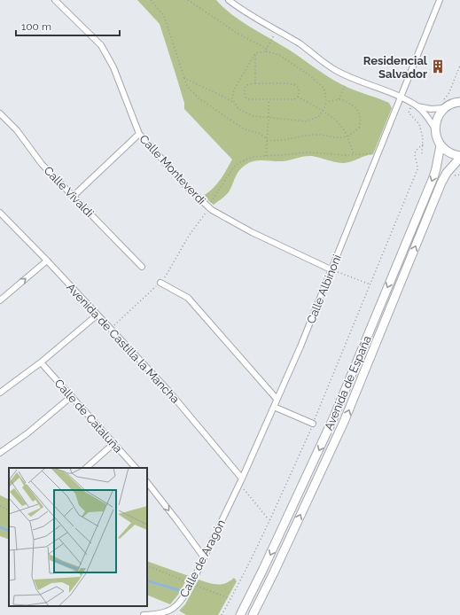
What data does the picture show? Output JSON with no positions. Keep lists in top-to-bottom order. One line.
{"streets":{"main road":["Avenida de España"],"street":["Calle Monteverdi","Calle Vivaldi","Calle Albinoni","Avenida de Castilla la Mancha","Calle de Cataluña","Calle de Aragón"]},"crossings":[["Calle Monteverdi","Calle Albinoni"],["Calle Albinoni","Avenida de Castilla la Mancha"],["Calle Albinoni","Calle de Aragón"],["Avenida de Castilla la Mancha","Calle de Aragón"]],"places":{"building":["Residencial Salvador"]},"scale_bar":"100 m"}
